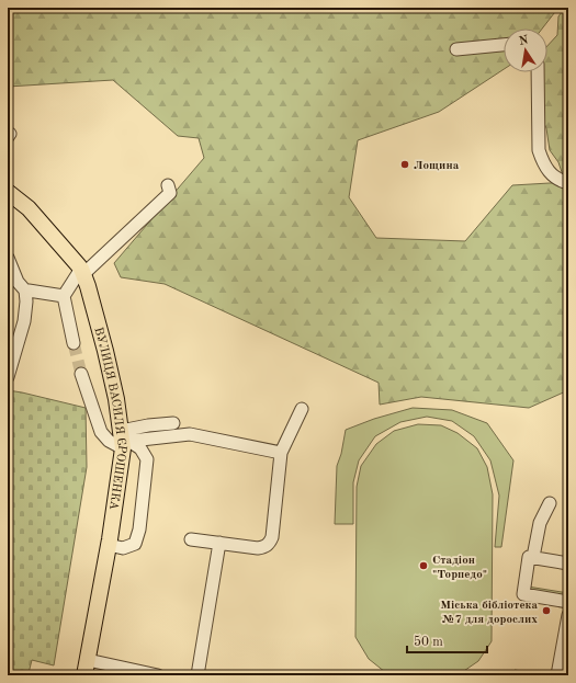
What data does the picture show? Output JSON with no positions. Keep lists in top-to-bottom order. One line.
{"streets":{"main road":["ВУЛИЦЯ ВАСИЛЯ ЄРОШЕНКА"]},"places":["Лощина","Стадіон \"Торпедо\"","Міська бібліотека №7 для дорослих"],"scale_bar":"50 m","north":"top"}
